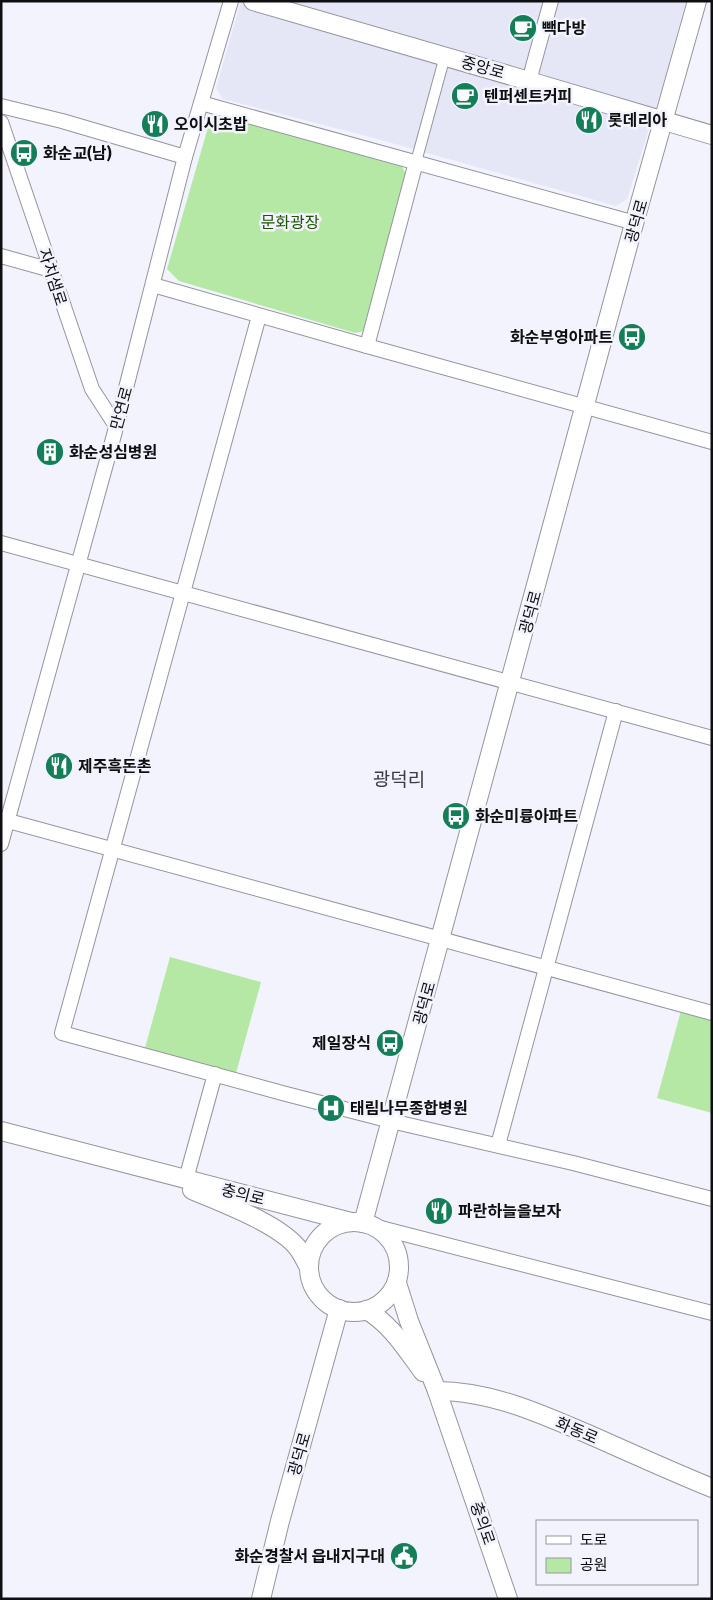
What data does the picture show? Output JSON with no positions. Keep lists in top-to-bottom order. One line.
{"streets":{"street":["중앙로","광덕로","자치샘로","만연로","충의로","화동로"]},"crossings":[["중앙로","광덕로"],["광덕로","충의로"],["자치샘로","만연로"],["충의로","화동로"]],"districts":["광덕리"],"parks":["문화광장"],"places":{"cafe":["빽다방","텐퍼센트커피"],"restaurant":["롯데리아","오이시초밥","제주흑돈촌","파란하늘을보자"],"bus stop":["화순교(남)","화순부영아파트","화순미륭아파트","제일장식"],"building":["화순성심병원"],"hospital":["태림나무종합병원"],"public building":["화순경찰서 읍내지구대"]},"legend":["도로","공원"]}
